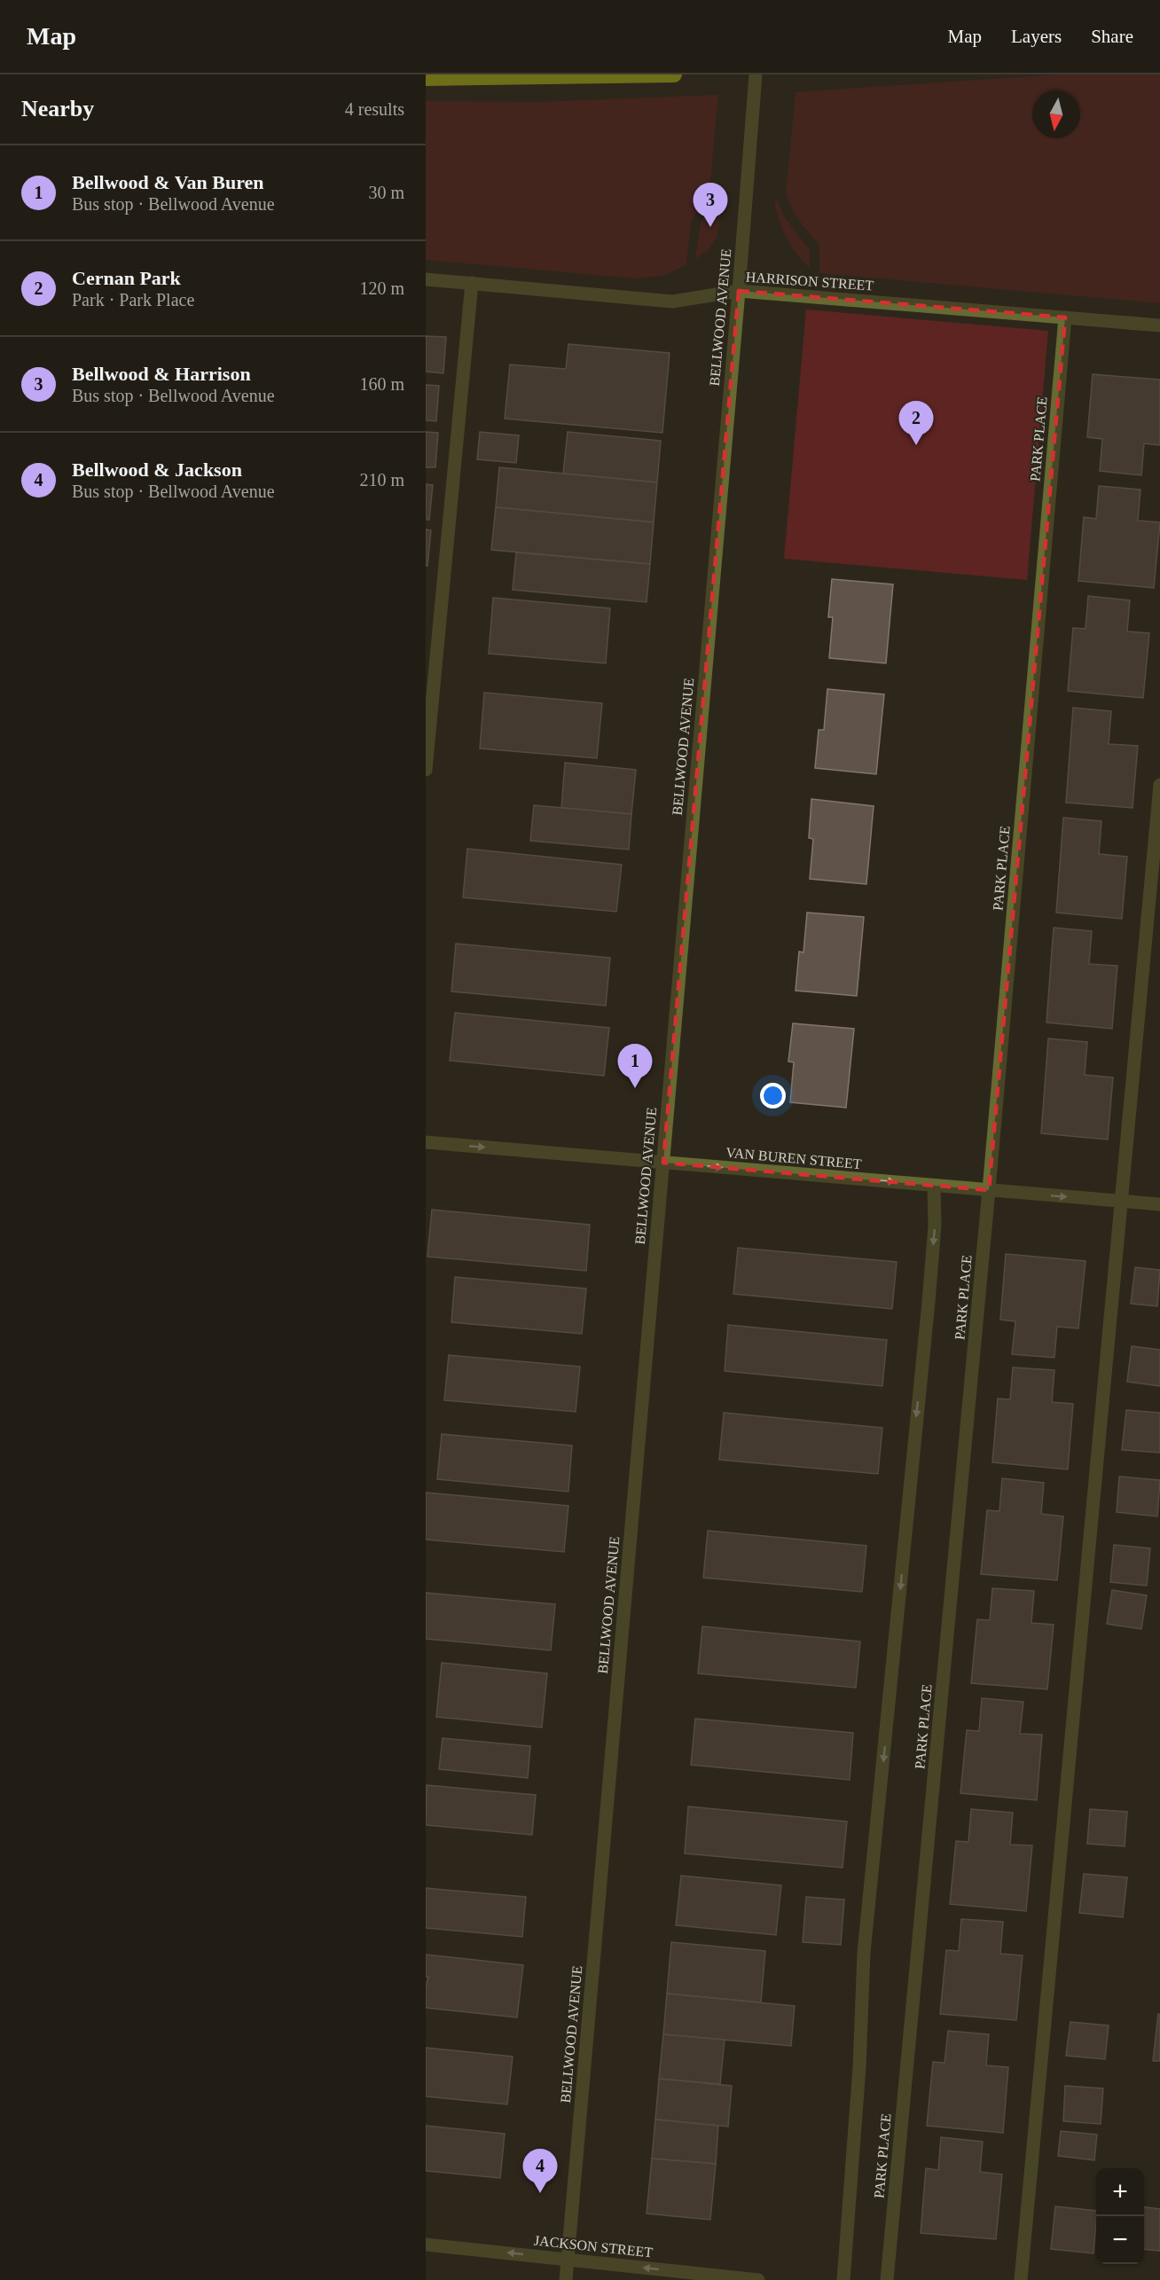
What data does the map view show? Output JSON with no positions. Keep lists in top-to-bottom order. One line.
{"streets":{"street":["HARRISON STREET","BELLWOOD AVENUE","PARK PLACE","VAN BUREN STREET","JACKSON STREET"]},"crossings":[["HARRISON STREET","BELLWOOD AVENUE"],["HARRISON STREET","PARK PLACE"],["BELLWOOD AVENUE","VAN BUREN STREET"],["BELLWOOD AVENUE","JACKSON STREET"],["PARK PLACE","VAN BUREN STREET"]],"one_way":["VAN BUREN STREET","JACKSON STREET"],"north":"bottom","page":{"header":"Map","nav":["Map","Layers","Share"],"heading":["Nearby","4 results"],"list":[{"mark":"1","name":"Bellwood & Van Buren","note":"Bus stop · Bellwood Avenue","value":"30 m"},{"mark":"2","name":"Cernan Park","note":"Park · Park Place","value":"120 m"},{"mark":"3","name":"Bellwood & Harrison","note":"Bus stop · Bellwood Avenue","value":"160 m"},{"mark":"4","name":"Bellwood & Jackson","note":"Bus stop · Bellwood Avenue","value":"210 m"}],"pins":["3","2","1","4"],"map_buttons":["+","−"]}}
